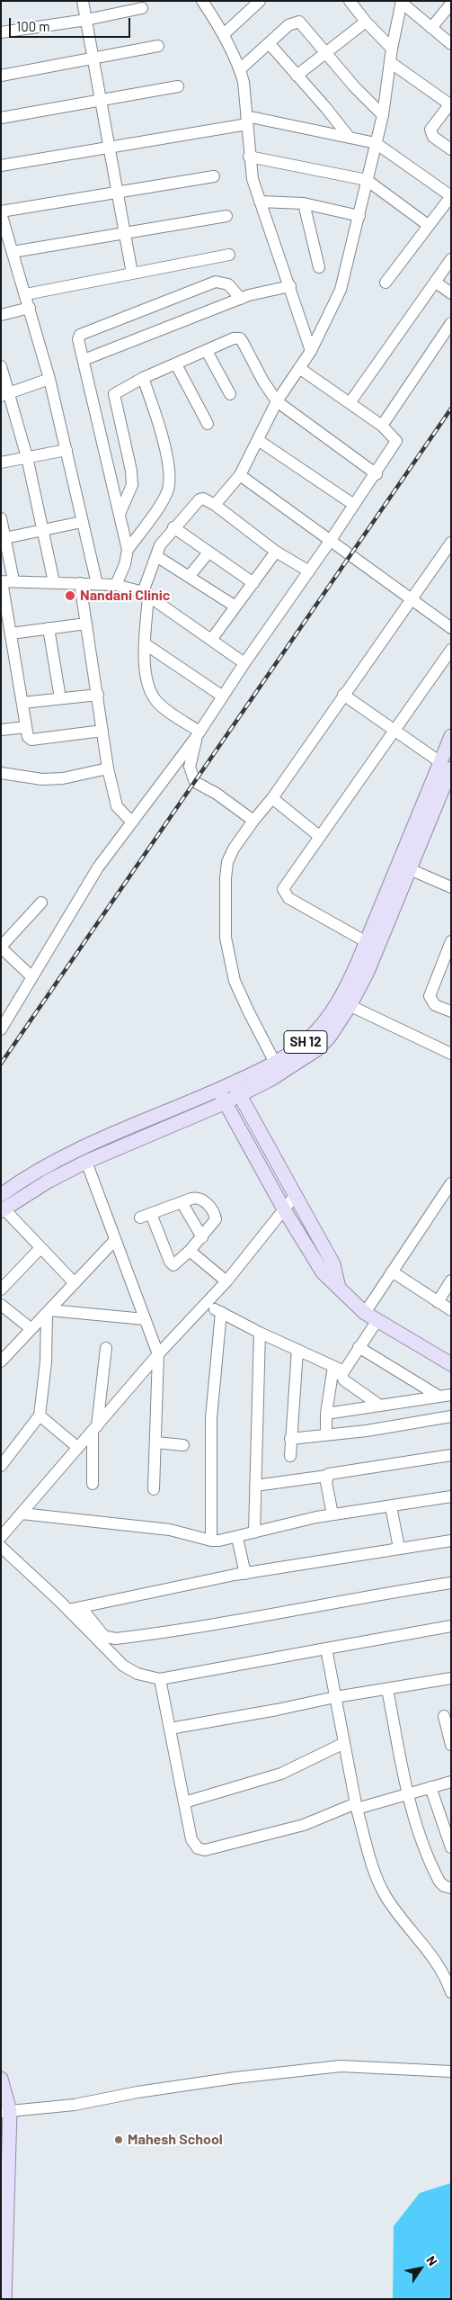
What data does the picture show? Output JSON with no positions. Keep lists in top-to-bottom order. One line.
{"streets":{"main road":["SH 12"]},"places":["Nandani Clinic","Mahesh School"],"scale_bar":"100 m","north":"top right"}
